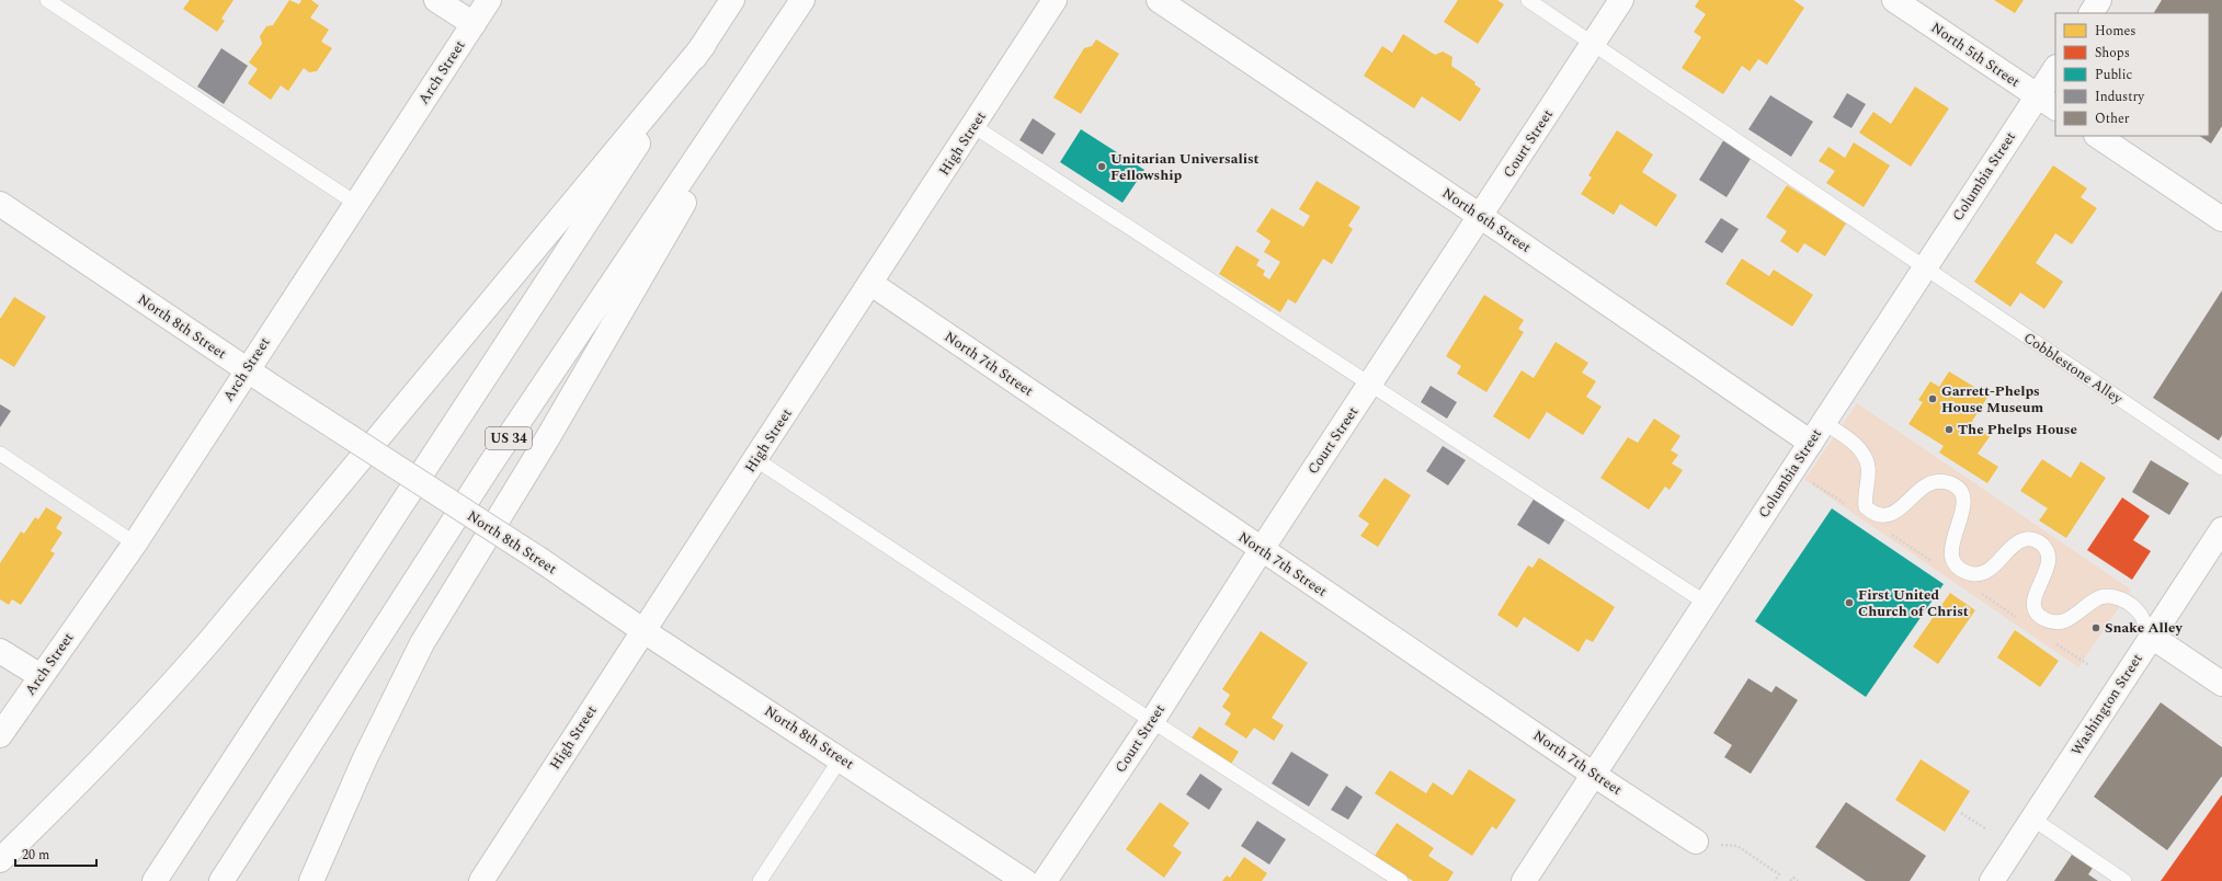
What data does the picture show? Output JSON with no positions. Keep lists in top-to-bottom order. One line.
{"streets":{"main road":["North 5th Street","Arch Street","High Street","Court Street","Columbia Street","North 6th Street","North 8th Street","North 7th Street","US 34","Washington Street"],"lane":["Cobblestone Alley"]},"crossings":[["North 5th Street","Columbia Street"],["Arch Street","North 8th Street"],["High Street","North 8th Street"],["High Street","North 7th Street"],["Court Street","North 6th Street"],["Court Street","North 7th Street"],["Court Street","Cobblestone Alley"],["Columbia Street","North 6th Street"],["Columbia Street","North 7th Street"],["Columbia Street","Cobblestone Alley"]],"places":["Unitarian Universalist Fellowship","Garrett-Phelps House Museum","The Phelps House","First United Church of Christ","Snake Alley"],"legend":["Homes","Shops","Public","Industry","Other"],"scale_bar":"20 m"}
